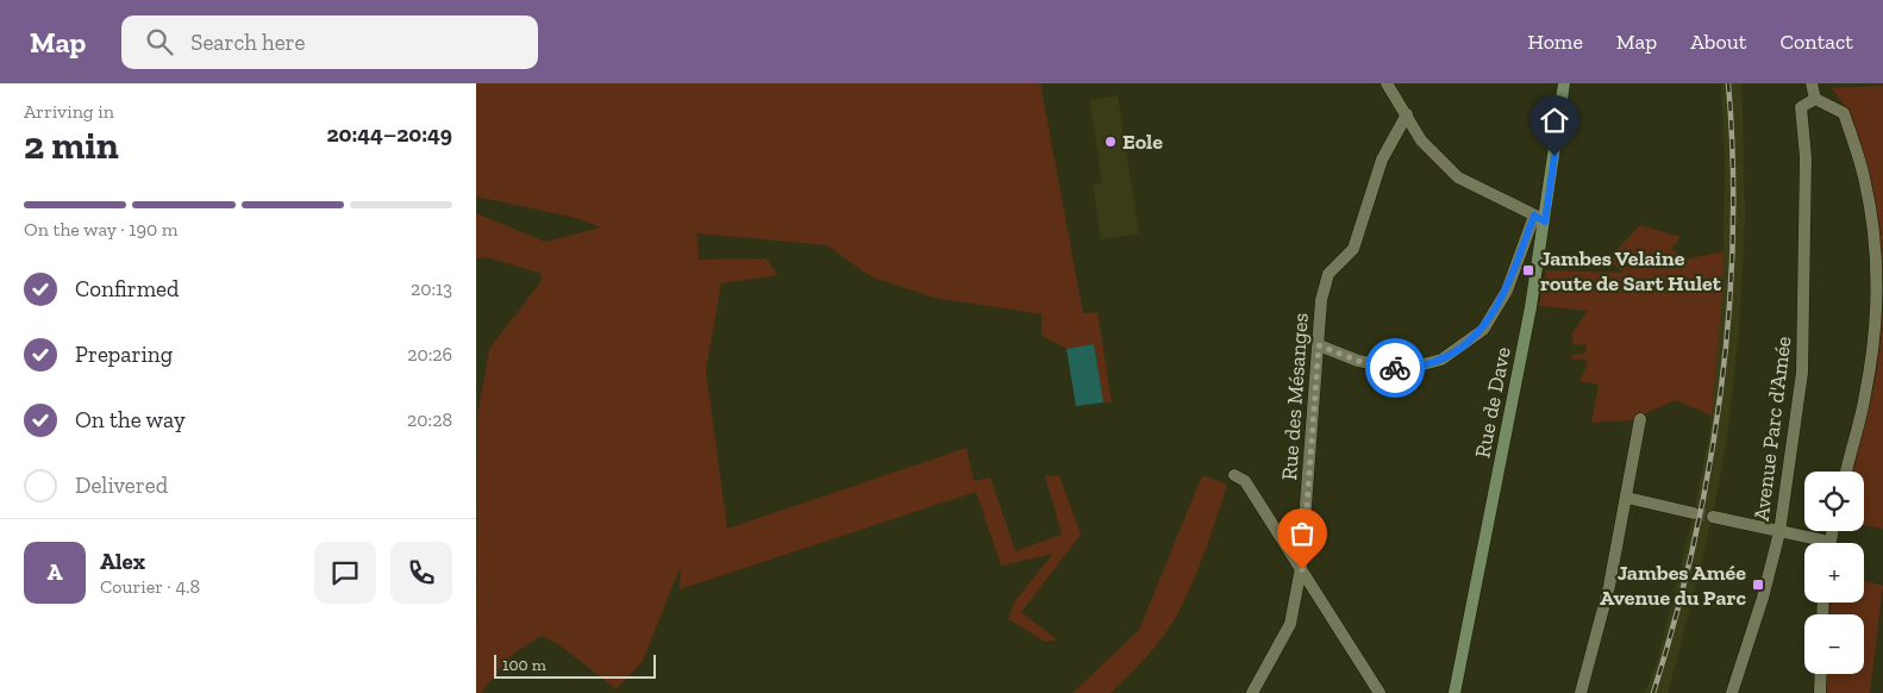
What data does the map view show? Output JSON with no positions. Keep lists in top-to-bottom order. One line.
{"streets":{"main road":["Rue de Dave"],"street":["Rue des Mésanges","Avenue Parc d'Amée"]},"places":{"other":["Eole"],"transit":["Jambes Velaine route de Sart Hulet","Jambes Amée Avenue du Parc"]},"scale_bar":"100 m","page":{"header":"Map","search":"Search here","nav":["Home","Map","About","Contact"],"heading":["2 min","Arriving in","20:44–20:49"],"panel":["Alex","Courier · 4.8"],"bar":"On the way · 190 m","list":[["Confirmed","20:13"],["Preparing","20:26"],["On the way","20:28"],"Delivered"],"map_buttons":["+","−"],"round":"A","scale":"100 m"}}
